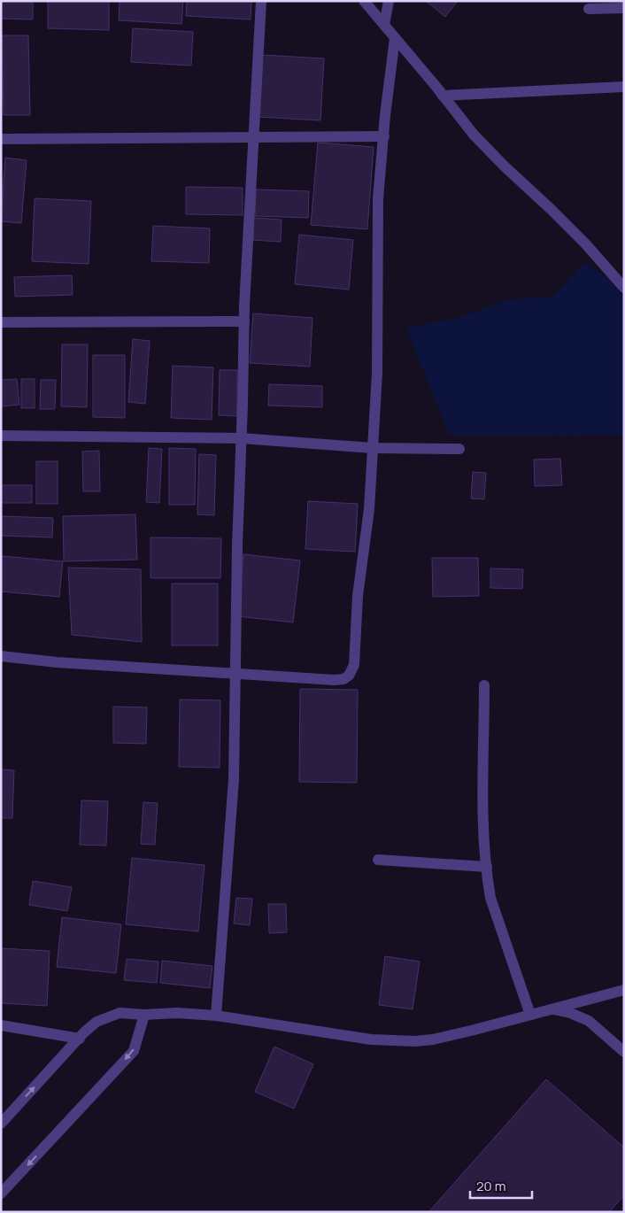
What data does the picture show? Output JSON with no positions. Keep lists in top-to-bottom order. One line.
{"scale_bar":"20 m"}
